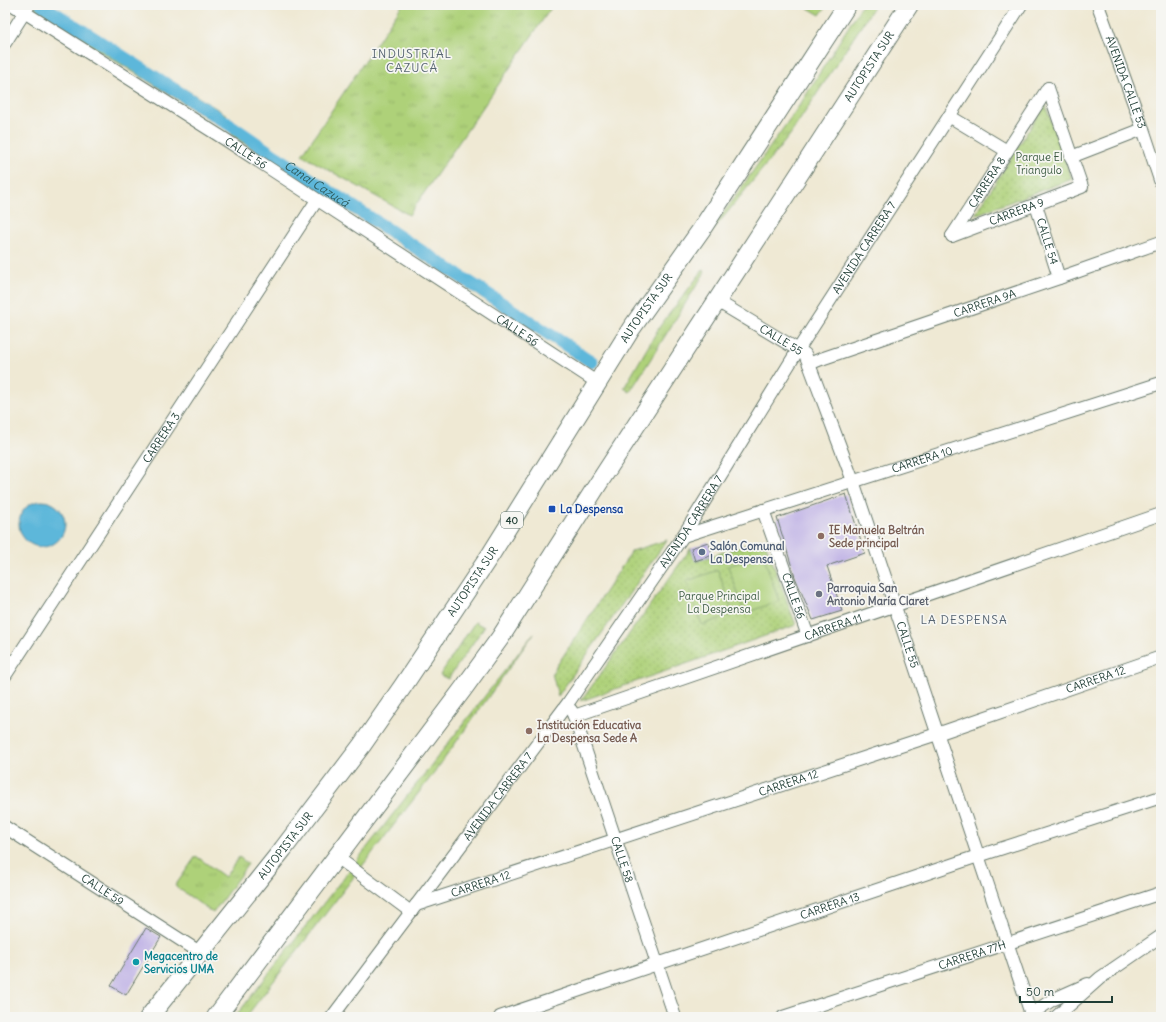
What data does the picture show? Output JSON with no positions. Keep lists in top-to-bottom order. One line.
{"streets":{"highway":["AUTOPISTA SUR","40"],"street":["AVENIDA CALLE 53","CALLE 56","CARRERA 8","CARRERA 9","CALLE 54","AVENIDA CARRERA 7","CARRERA 9A","CALLE 55","CARRERA 3","CARRERA 10","CARRERA 11","CARRERA 12","CALLE 58","CALLE 59","CARRERA 13","CARRERA 77H"]},"crossings":[["AUTOPISTA SUR","CALLE 56"],["AUTOPISTA SUR","CALLE 55"],["AUTOPISTA SUR","CALLE 59"],["CALLE 56","CARRERA 3"],["CALLE 56","CARRERA 10"],["CALLE 56","CARRERA 11"],["CARRERA 8","CARRERA 9"],["CARRERA 9","CALLE 54"],["CALLE 54","CARRERA 9A"],["AVENIDA CARRERA 7","CALLE 55"],["AVENIDA CARRERA 7","CARRERA 10"],["AVENIDA CARRERA 7","CARRERA 12"],["AVENIDA CARRERA 7","CALLE 58"],["CARRERA 9A","CALLE 55"],["CALLE 55","CARRERA 10"],["CALLE 55","CARRERA 11"],["CALLE 55","CARRERA 12"],["CALLE 55","CARRERA 13"],["CALLE 55","CARRERA 77H"],["CARRERA 11","CALLE 58"],["CARRERA 12","CALLE 58"],["CALLE 58","CARRERA 13"]],"districts":["INDUSTRIAL CAZUCÁ","LA DESPENSA"],"water":["Canal Cazucá"],"parks":["Parque El Triangulo","Parque Principal La Despensa"],"places":{"transit":["La Despensa"],"other":["IE Manuela Beltrán Sede principal","Salón Comunal La Despensa","Parroquia San Antonio María Claret","Institución Educativa La Despensa Sede A","Megacentro de Servicios UMA"]},"scale_bar":"50 m"}
